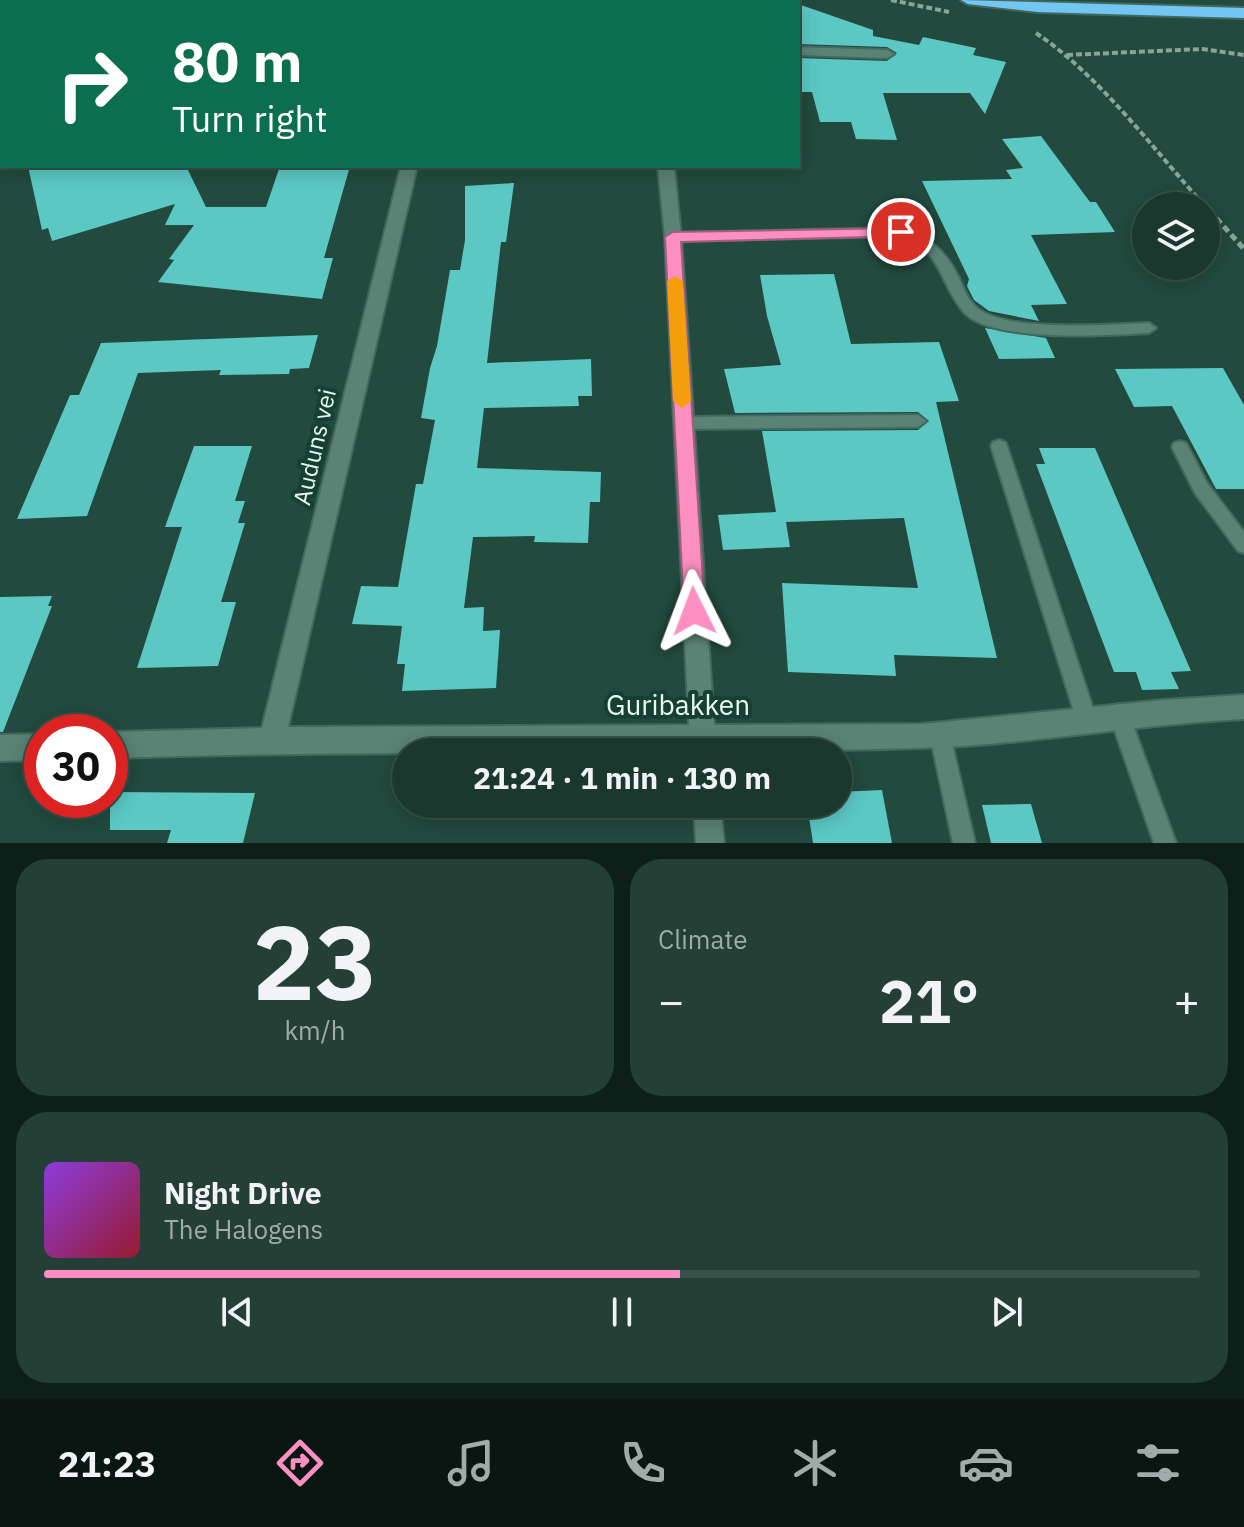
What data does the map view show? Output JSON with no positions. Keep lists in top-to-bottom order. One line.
{"streets":{"street":["Auduns vei","Guribakken"]},"crossings":[["Auduns vei","Guribakken"]],"page":{"turn":["80 m","Turn right"],"limit":"30","trip":"21:24 · 1 min · 130 m","tile":[["23","km/h"],"Climate"],"heat":["−","21°","+"],"song":["Night Drive","The Halogens"],"tabs":"21:23"}}
